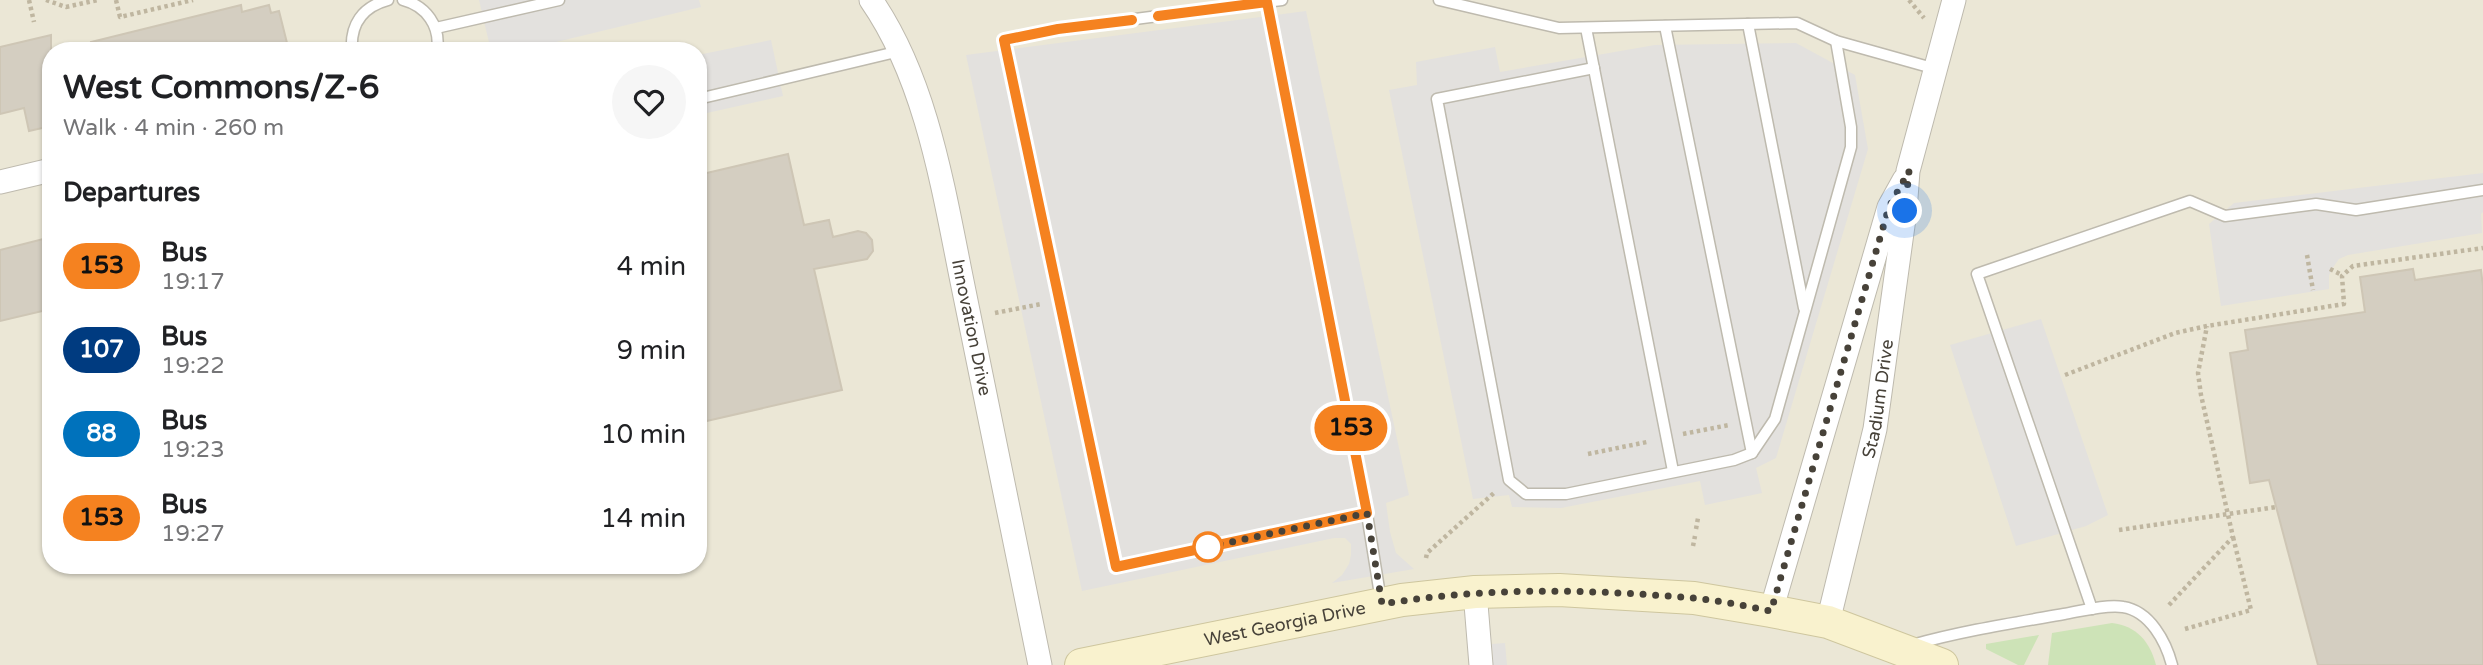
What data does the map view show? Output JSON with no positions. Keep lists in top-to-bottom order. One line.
{"streets":{"street":["Innovation Drive","Stadium Drive","West Georgia Drive"]},"crossings":[["Stadium Drive","West Georgia Drive"]],"lines":["bus line 153"],"page":{"on_map":"153","heading":[["West Commons/Z-6","Walk · 4 min · 260 m"],"Departures"],"list":[{"mark":"153","name":"Bus","note":"19:17","value":"4 min"},{"mark":"107","name":"Bus","note":"19:22","value":"9 min"},{"mark":"88","name":"Bus","note":"19:23","value":"10 min"},{"mark":"153","name":"Bus","note":"19:27","value":"14 min"}]}}
